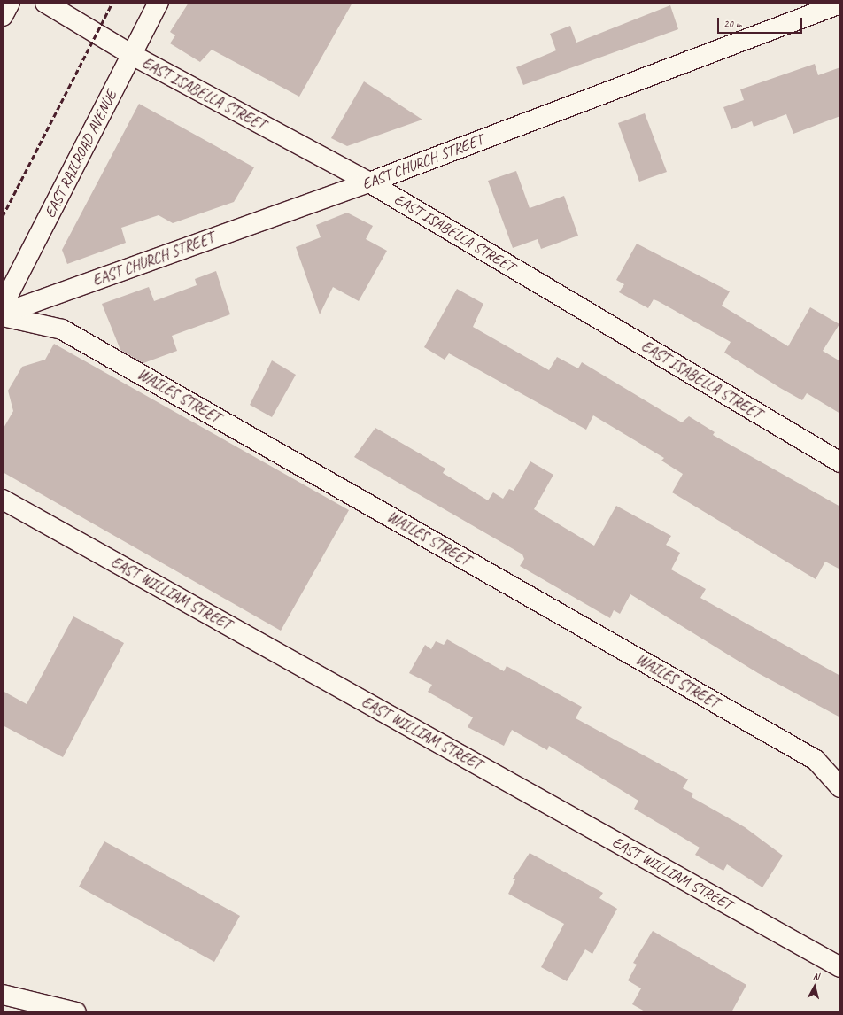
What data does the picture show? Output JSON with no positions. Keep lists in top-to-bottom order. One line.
{"streets":{"street":["EAST ISABELLA STREET","EAST RAILROAD AVENUE","EAST CHURCH STREET","WAILES STREET","EAST WILLIAM STREET"]},"crossings":[["EAST ISABELLA STREET","EAST RAILROAD AVENUE"],["EAST ISABELLA STREET","EAST CHURCH STREET"]],"scale_bar":"20 m","north":"top"}
